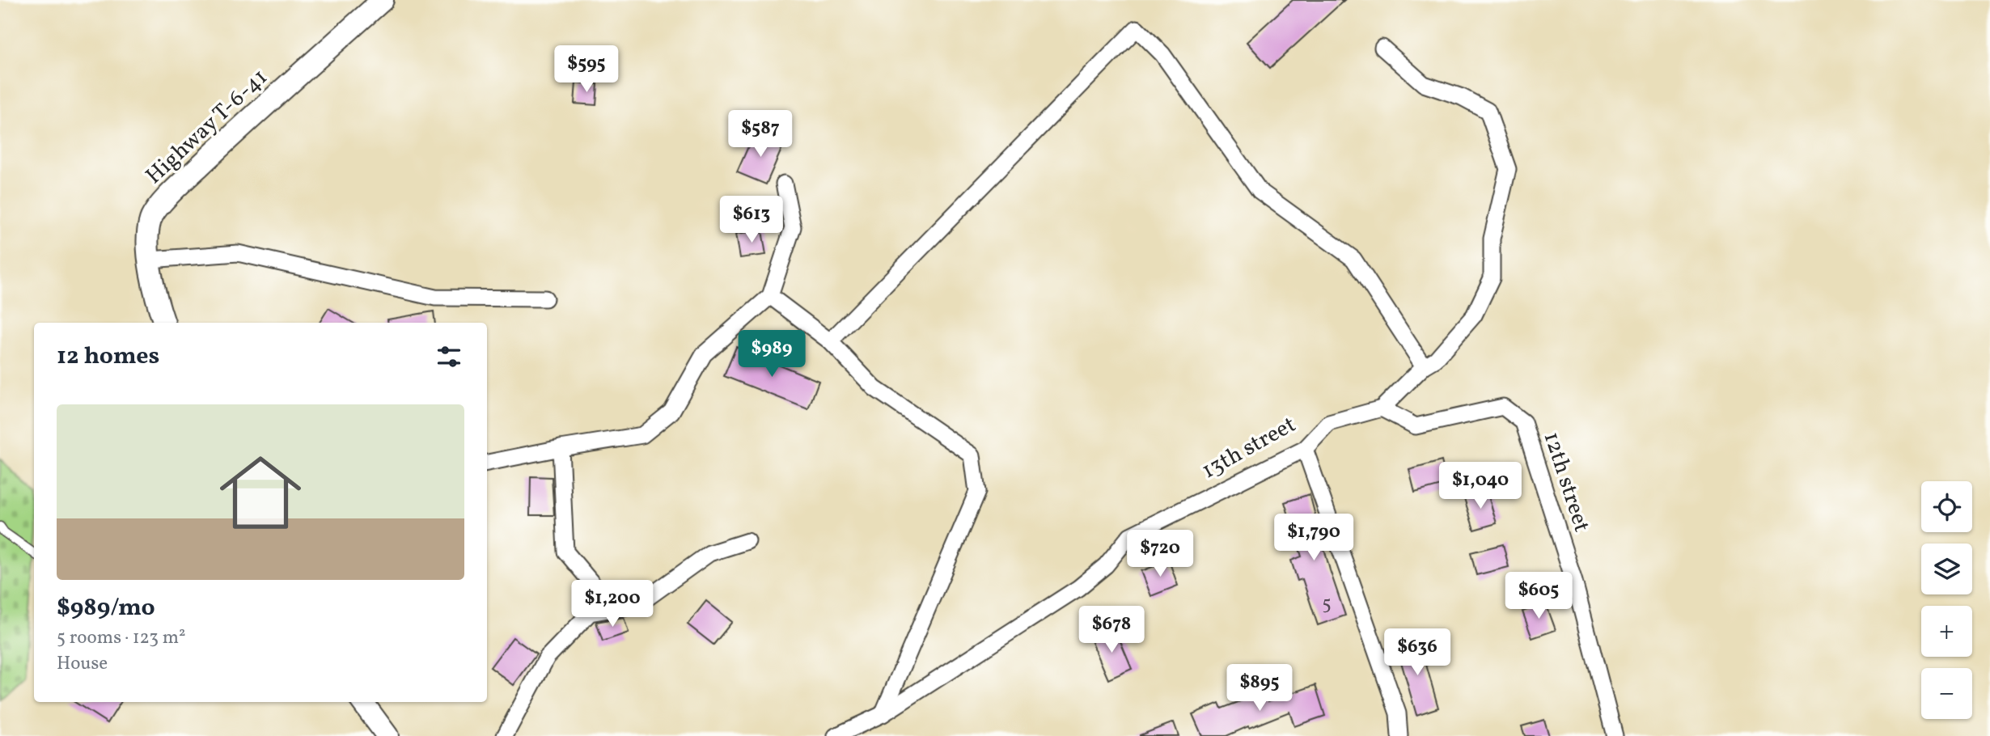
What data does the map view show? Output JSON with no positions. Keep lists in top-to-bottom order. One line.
{"streets":{"main road":["Highway T-6-41"],"street":["13th street","12th street"]},"crossings":[["13th street","12th street"]],"house_numbers":["5"],"page":{"price":["$595","$587","$613","$989","$1,040","$1,790","$720","$605","$1,200","$678","$636","$895"],"heading":"12 homes","list":[{"name":"$989/mo","note":"5 rooms · 123 m² · House"}],"map_buttons":["+","−"]}}
